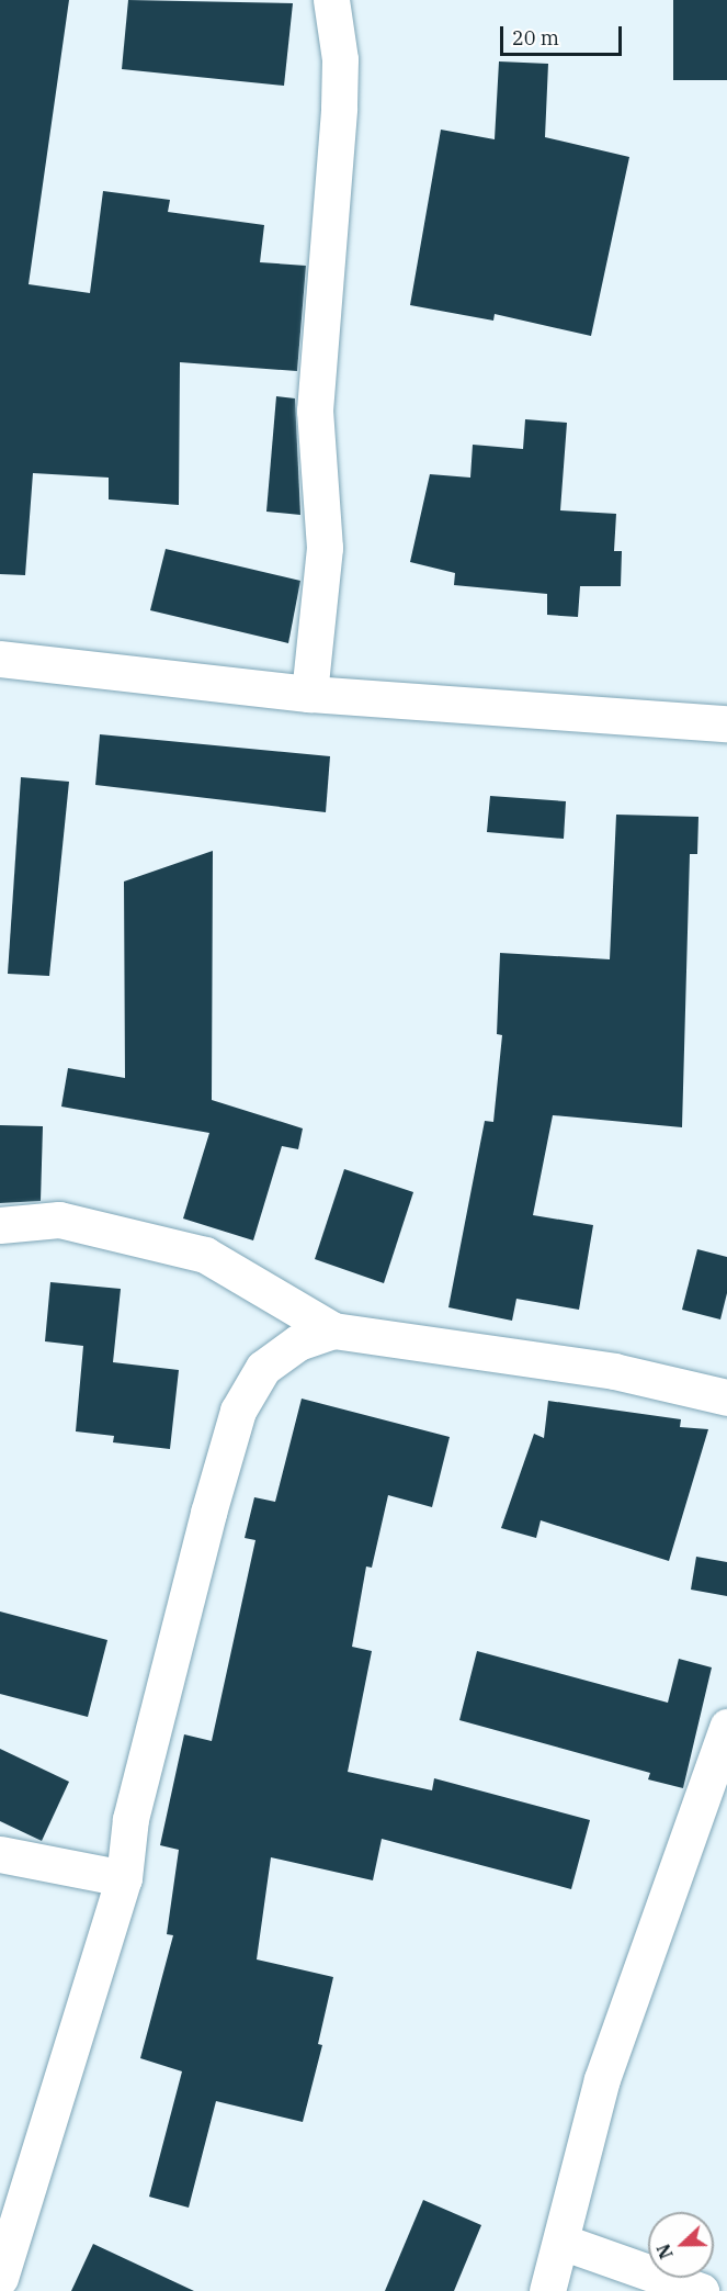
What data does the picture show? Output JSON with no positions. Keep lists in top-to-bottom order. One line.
{"scale_bar":"20 m","north":"left"}
